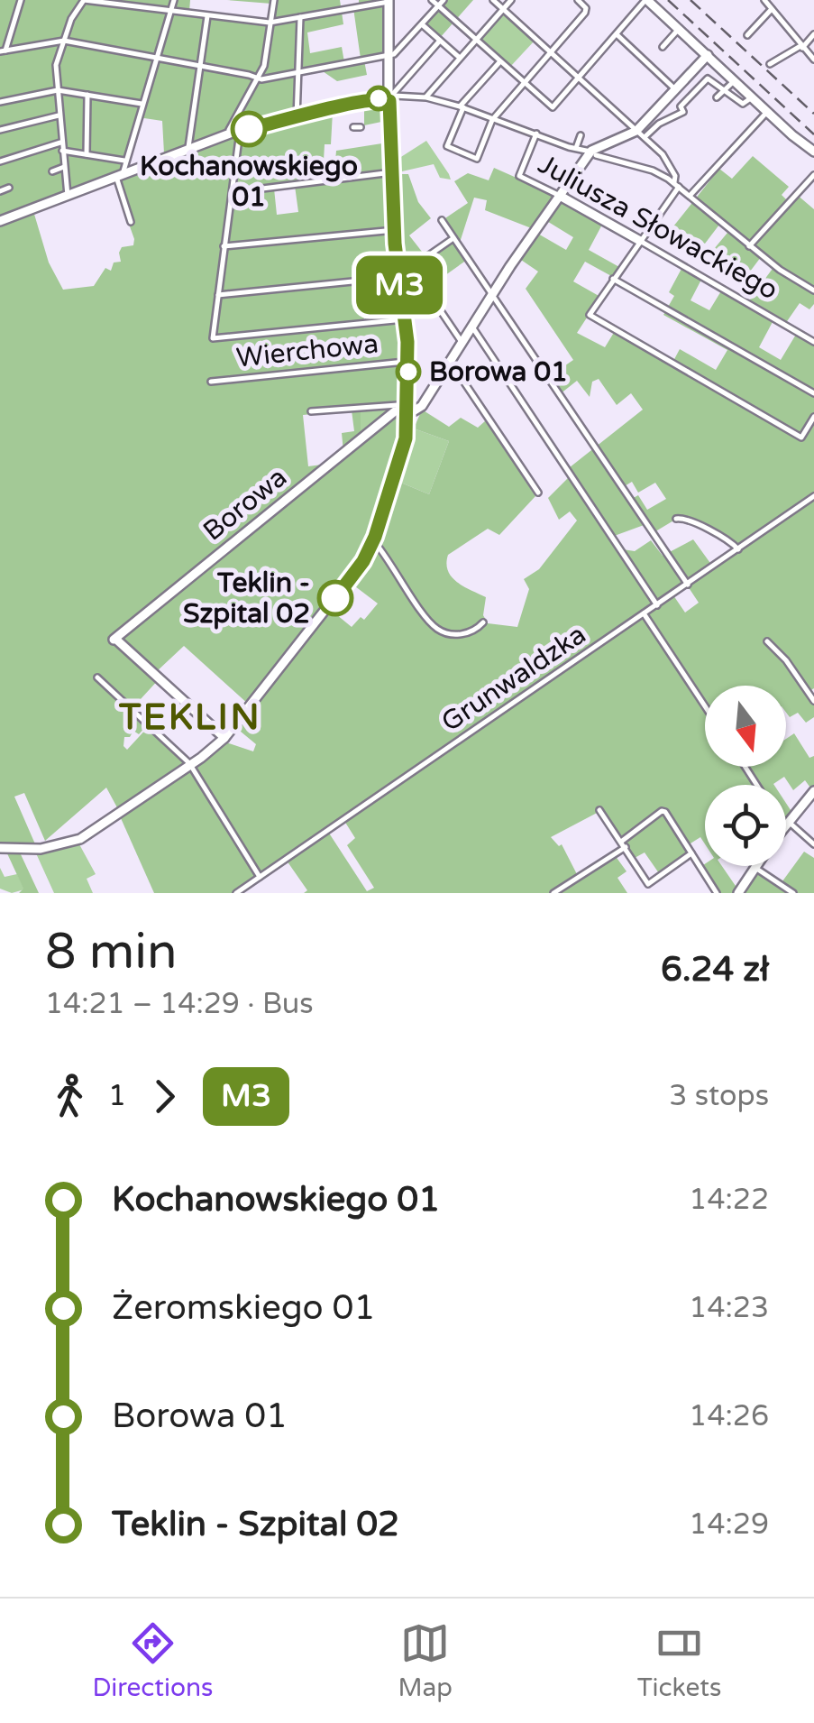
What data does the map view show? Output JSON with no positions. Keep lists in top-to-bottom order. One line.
{"streets":{"street":["Juliusza Słowackiego","Wierchowa","Borowa","Grunwaldzka"]},"crossings":[["Juliusza Słowackiego","Borowa"]],"districts":["TEKLIN"],"places":["Kochanowskiego 01","Borowa 01","Teklin - Szpital 02"],"lines":["bus line M3"],"north":"bottom","page":{"on_map":"M3","heading":["8 min","14:21 – 14:29 · Bus","6.24 zł"],"legs":["1","M3","3 stops"],"list":[{"name":"Kochanowskiego 01","value":"14:22"},{"name":"Żeromskiego 01","value":"14:23"},{"name":"Borowa 01","value":"14:26"},{"name":"Teklin - Szpital 02","value":"14:29"}],"tabs":["Directions","Map","Tickets"]}}
